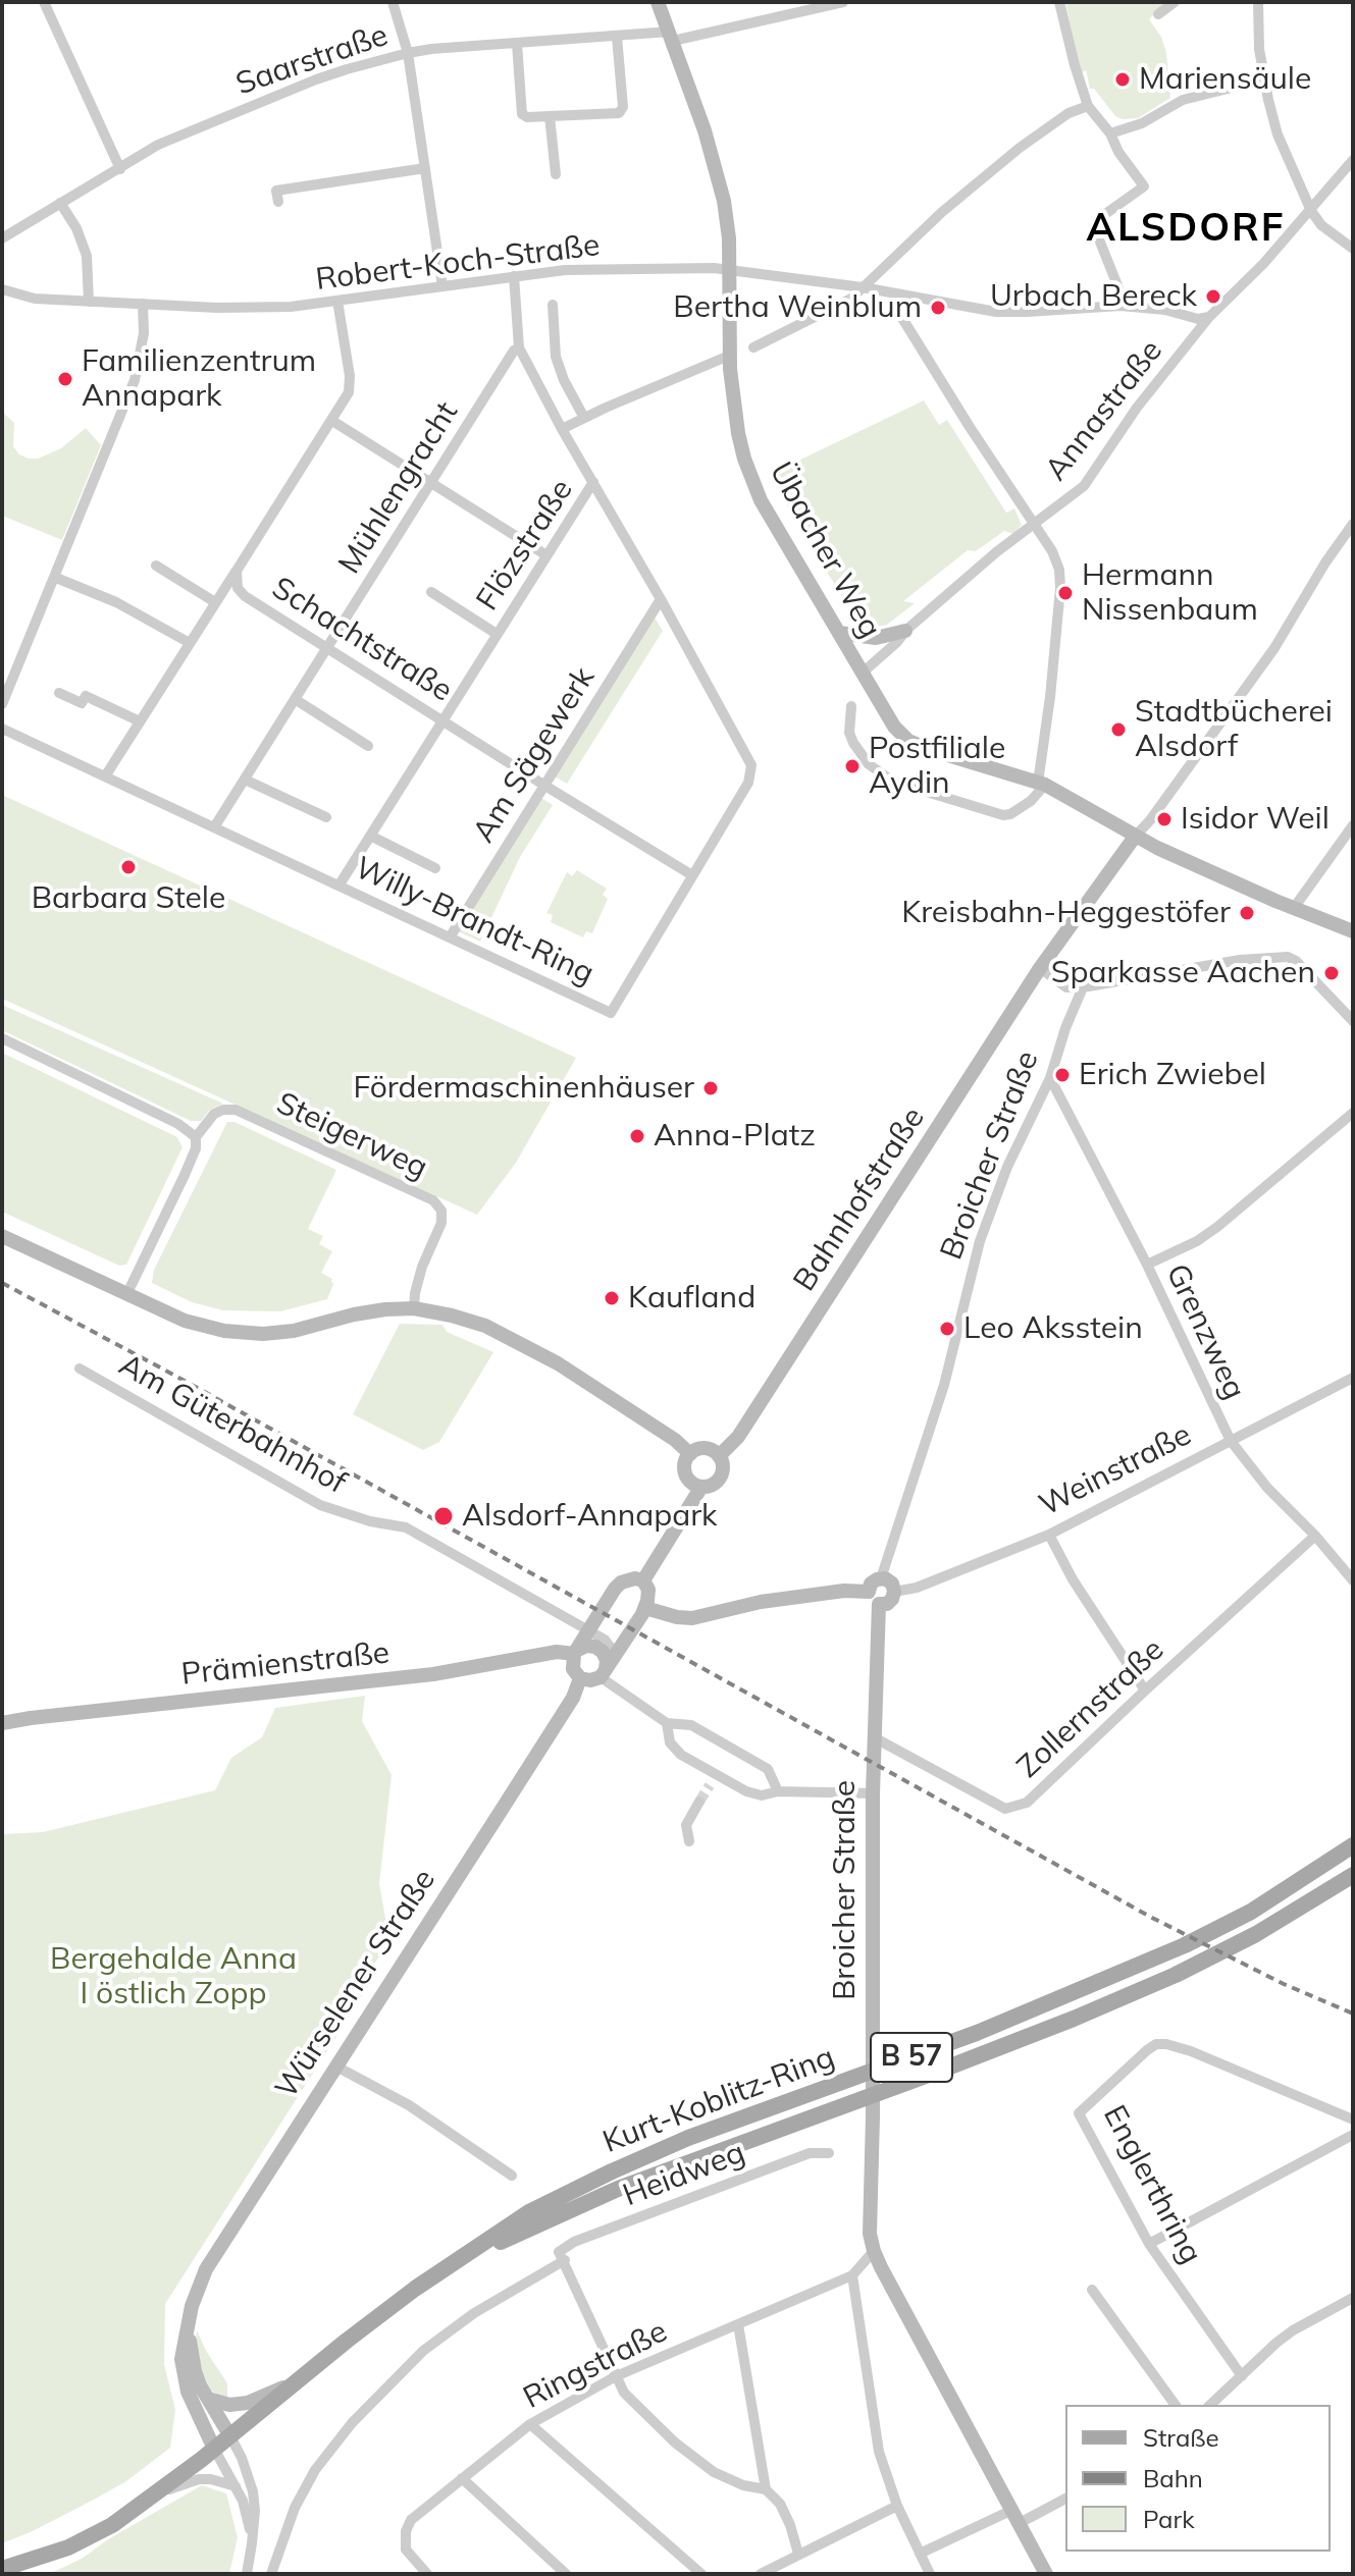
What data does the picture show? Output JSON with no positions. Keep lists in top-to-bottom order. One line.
{"streets":{"main road":["Übacher Weg","Broicher Straße","Bahnhofstraße","Prämienstraße","Würselener Straße","B 57","Kurt-Koblitz-Ring"],"street":["Saarstraße","Robert-Koch-Straße","Annastraße","Mühlengracht","Flözstraße","Schachtstraße","Am Sägewerk","Willy-Brandt-Ring","Steigerweg","Grenzweg","Am Güterbahnhof","Weinstraße","Zollernstraße","Heidweg","Englerthring","Ringstraße"]},"crossings":[["Saarstraße","Übacher Weg"],["Robert-Koch-Straße","Annastraße"],["Robert-Koch-Straße","Übacher Weg"],["Robert-Koch-Straße","Schachtstraße"],["Robert-Koch-Straße","Willy-Brandt-Ring"],["Annastraße","Übacher Weg"],["Mühlengracht","Schachtstraße"],["Mühlengracht","Willy-Brandt-Ring"],["Flözstraße","Schachtstraße"],["Flözstraße","Willy-Brandt-Ring"],["Übacher Weg","Bahnhofstraße"],["Schachtstraße","Am Sägewerk"],["Schachtstraße","Willy-Brandt-Ring"],["Am Sägewerk","Willy-Brandt-Ring"],["Broicher Straße","Grenzweg"],["Broicher Straße","Weinstraße"],["Broicher Straße","Zollernstraße"],["Broicher Straße","Kurt-Koblitz-Ring"],["Broicher Straße","Ringstraße"],["Grenzweg","Weinstraße"],["Grenzweg","Zollernstraße"],["Am Güterbahnhof","Prämienstraße"],["Am Güterbahnhof","Würselener Straße"],["Prämienstraße","Würselener Straße"],["Würselener Straße","B 57"],["Würselener Straße","Kurt-Koblitz-Ring"],["B 57","Kurt-Koblitz-Ring"]],"districts":["ALSDORF"],"parks":["Bergehalde Anna I östlich Zopp"],"places":["Mariensäule","Urbach Bereck","Bertha Weinblum","Familienzentrum Annapark","Hermann Nissenbaum","Stadtbücherei Alsdorf","Postfiliale Aydin","Isidor Weil","Barbara Stele","Kreisbahn-Heggestöfer","Sparkasse Aachen","Erich Zwiebel","Fördermaschinenhäuser","Anna-Platz","Kaufland","Leo Aksstein","Alsdorf-Annapark"],"legend":["Straße","Bahn","Park"]}
